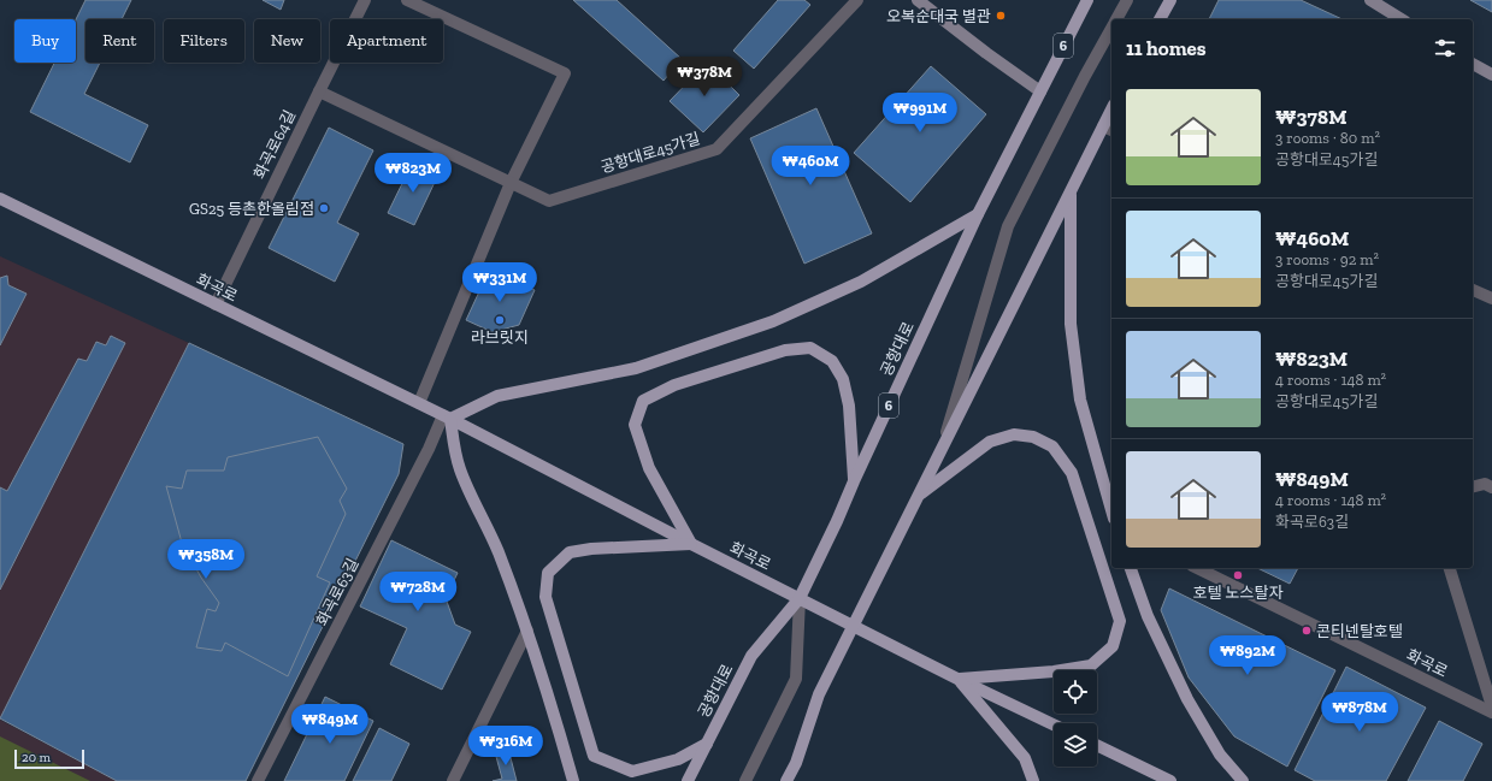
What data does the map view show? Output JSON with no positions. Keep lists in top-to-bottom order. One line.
{"streets":{"main road":["6","화곡로","공항대로"],"street":["화곡로64길","공항대로45가길","화곡로63길"]},"crossings":[["화곡로64길","공항대로45가길"],["화곡로64길","화곡로"],["화곡로","공항대로"],["화곡로","화곡로63길"]],"places":["오복순대국 별관","GS25 등촌한올림점","라브릿지","호텔 노스탈자","콘티넨탈호텔"],"scale_bar":"20 m","page":{"chip":["Buy","Rent","Filters","New","Apartment"],"heading":"11 homes","price":["₩378M","₩991M","₩460M","₩823M","₩331M","₩358M","₩728M","₩892M","₩878M","₩849M","₩316M"],"list":[{"name":"₩378M","note":"3 rooms · 80 m² · 공항대로45가길"},{"name":"₩460M","note":"3 rooms · 92 m² · 공항대로45가길"},{"name":"₩823M","note":"4 rooms · 148 m² · 공항대로45가길"},{"name":"₩849M","note":"4 rooms · 148 m² · 화곡로63길"}],"scale":"20 m"}}
